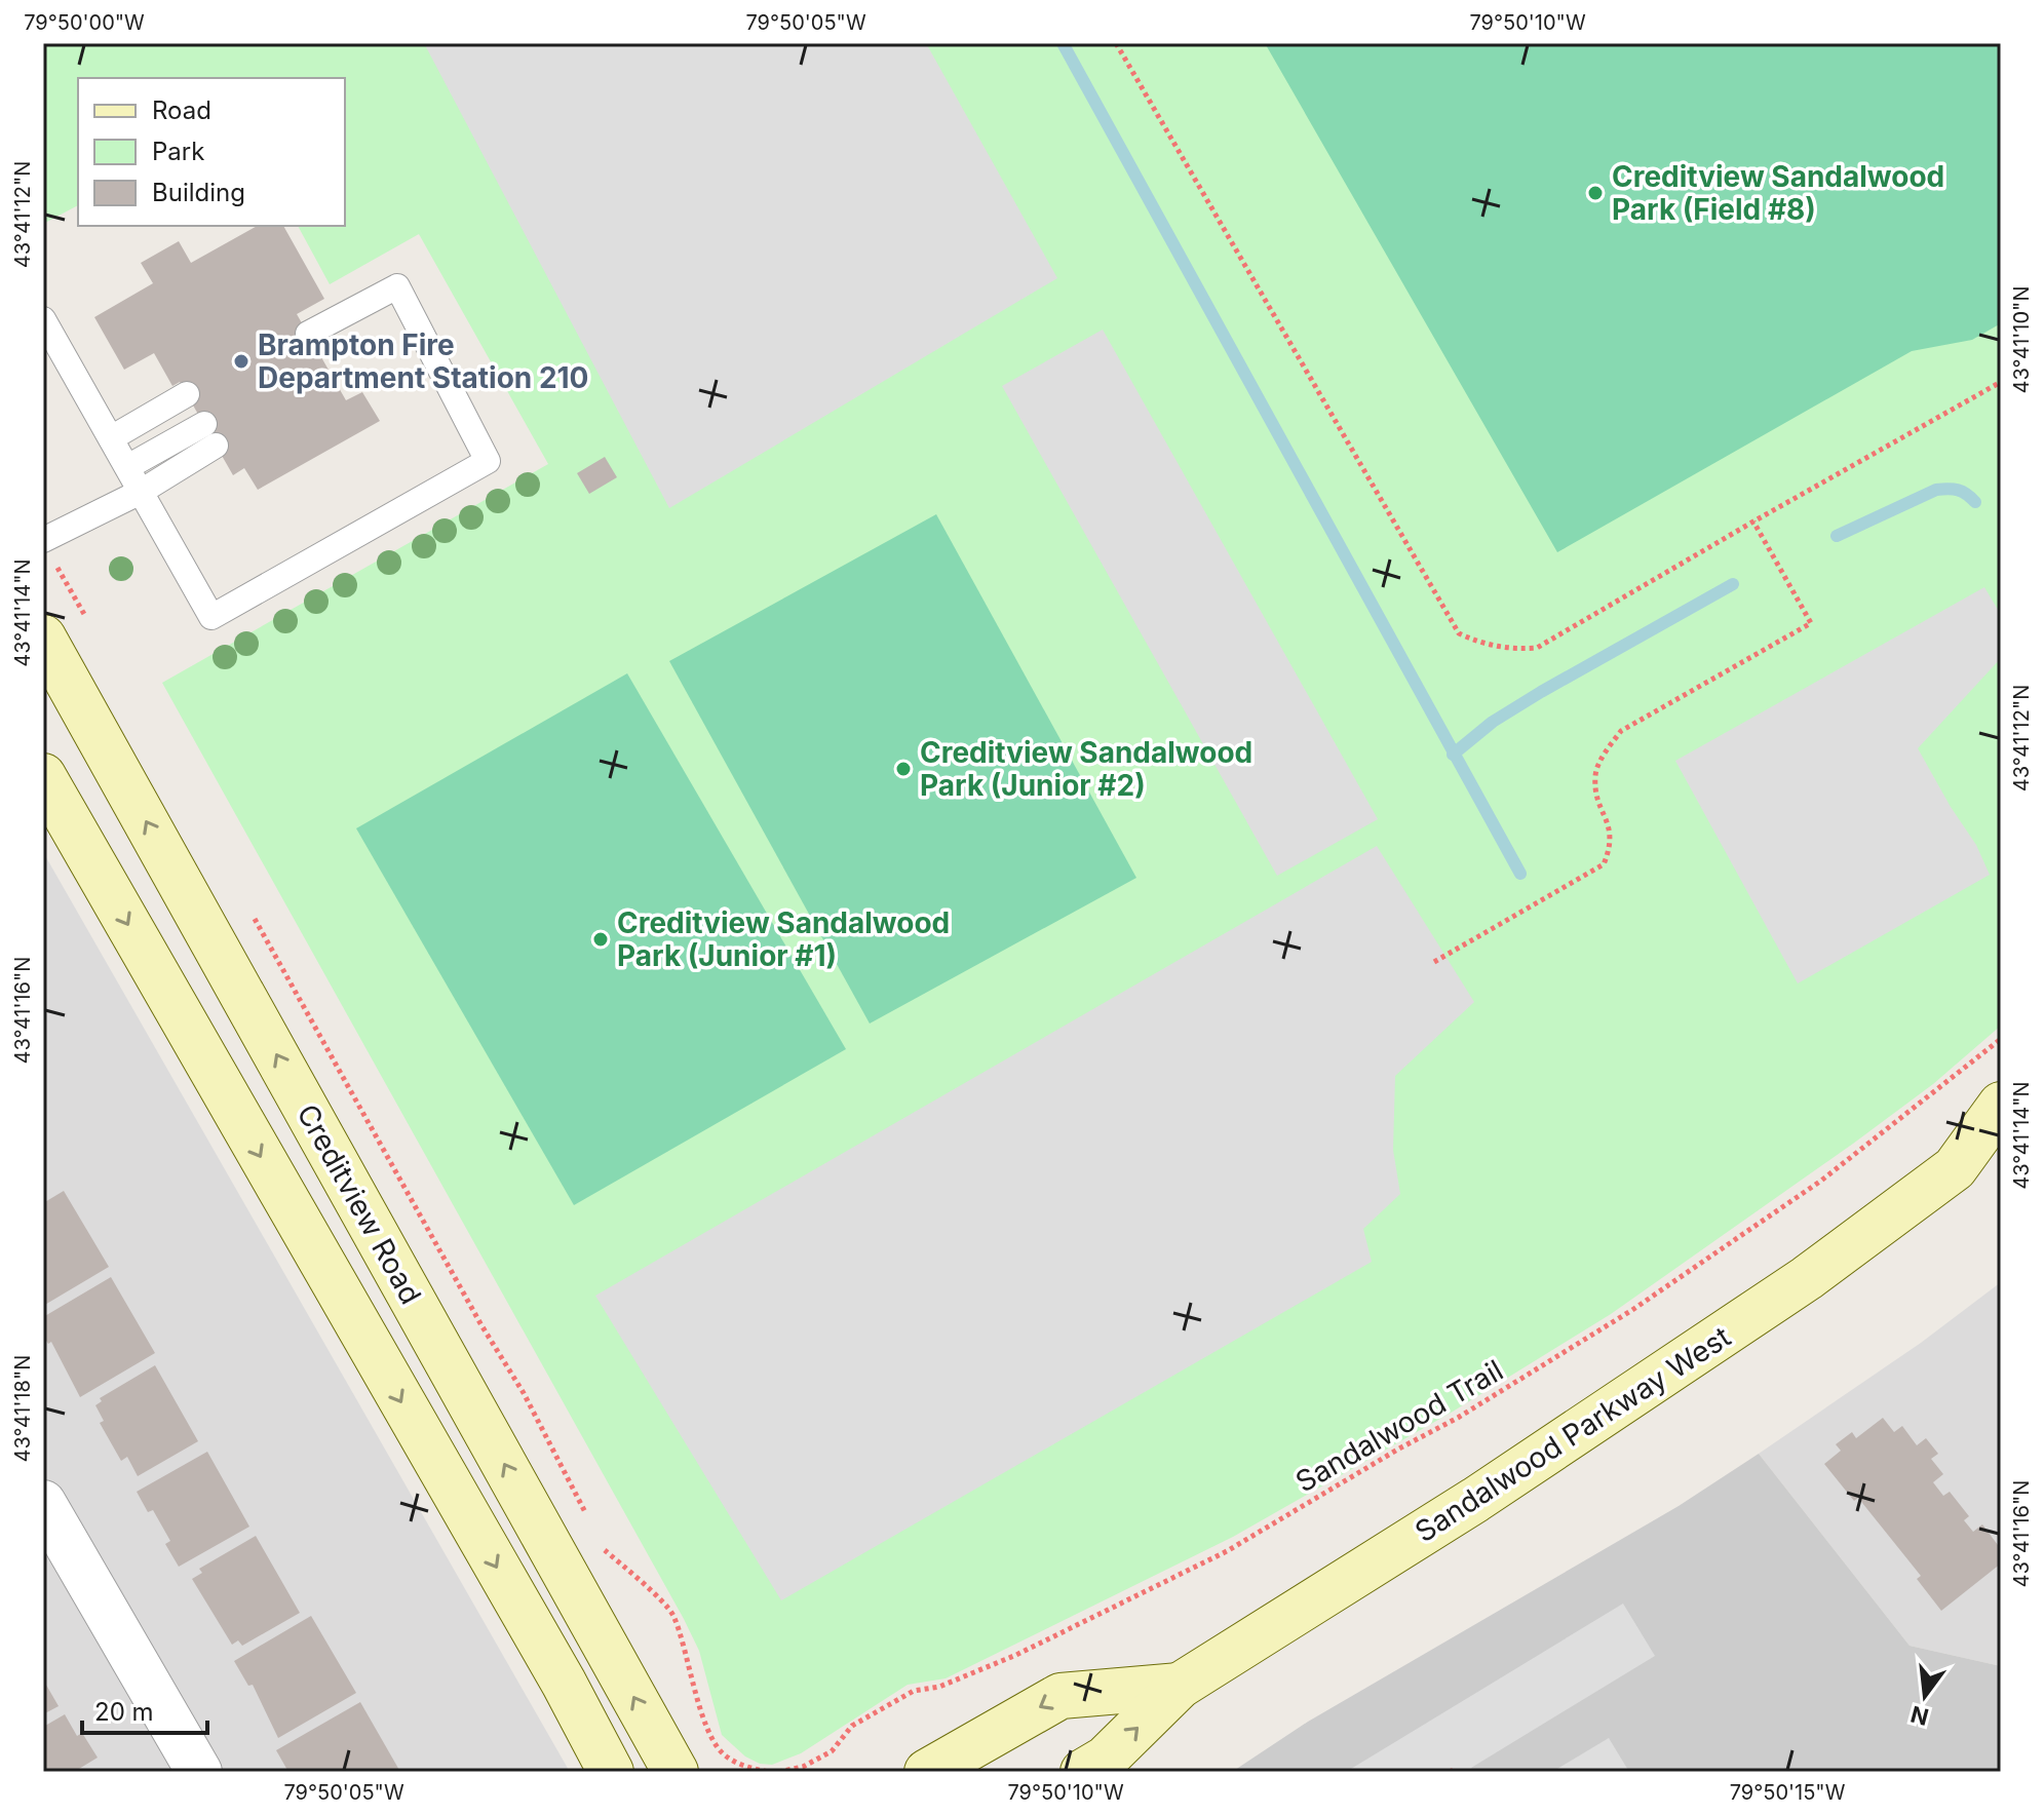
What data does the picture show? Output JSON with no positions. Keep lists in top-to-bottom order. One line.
{"streets":{"main road":["Creditview Road","Sandalwood Parkway West"],"path":["Sandalwood Trail"]},"places":["Creditview Sandalwood Park (Field #8)","Brampton Fire Department Station 210","Creditview Sandalwood Park (Junior #2)","Creditview Sandalwood Park (Junior #1)"],"legend":["Road","Park","Building"],"scale_bar":"20 m","north":"bottom","coordinates":["79°50'00\"W","79°50'05\"W","79°50'10\"W","43°41'12\"N","43°41'10\"N","43°41'14\"N","43°41'16\"N","43°41'18\"N","79°50'15\"W"]}
